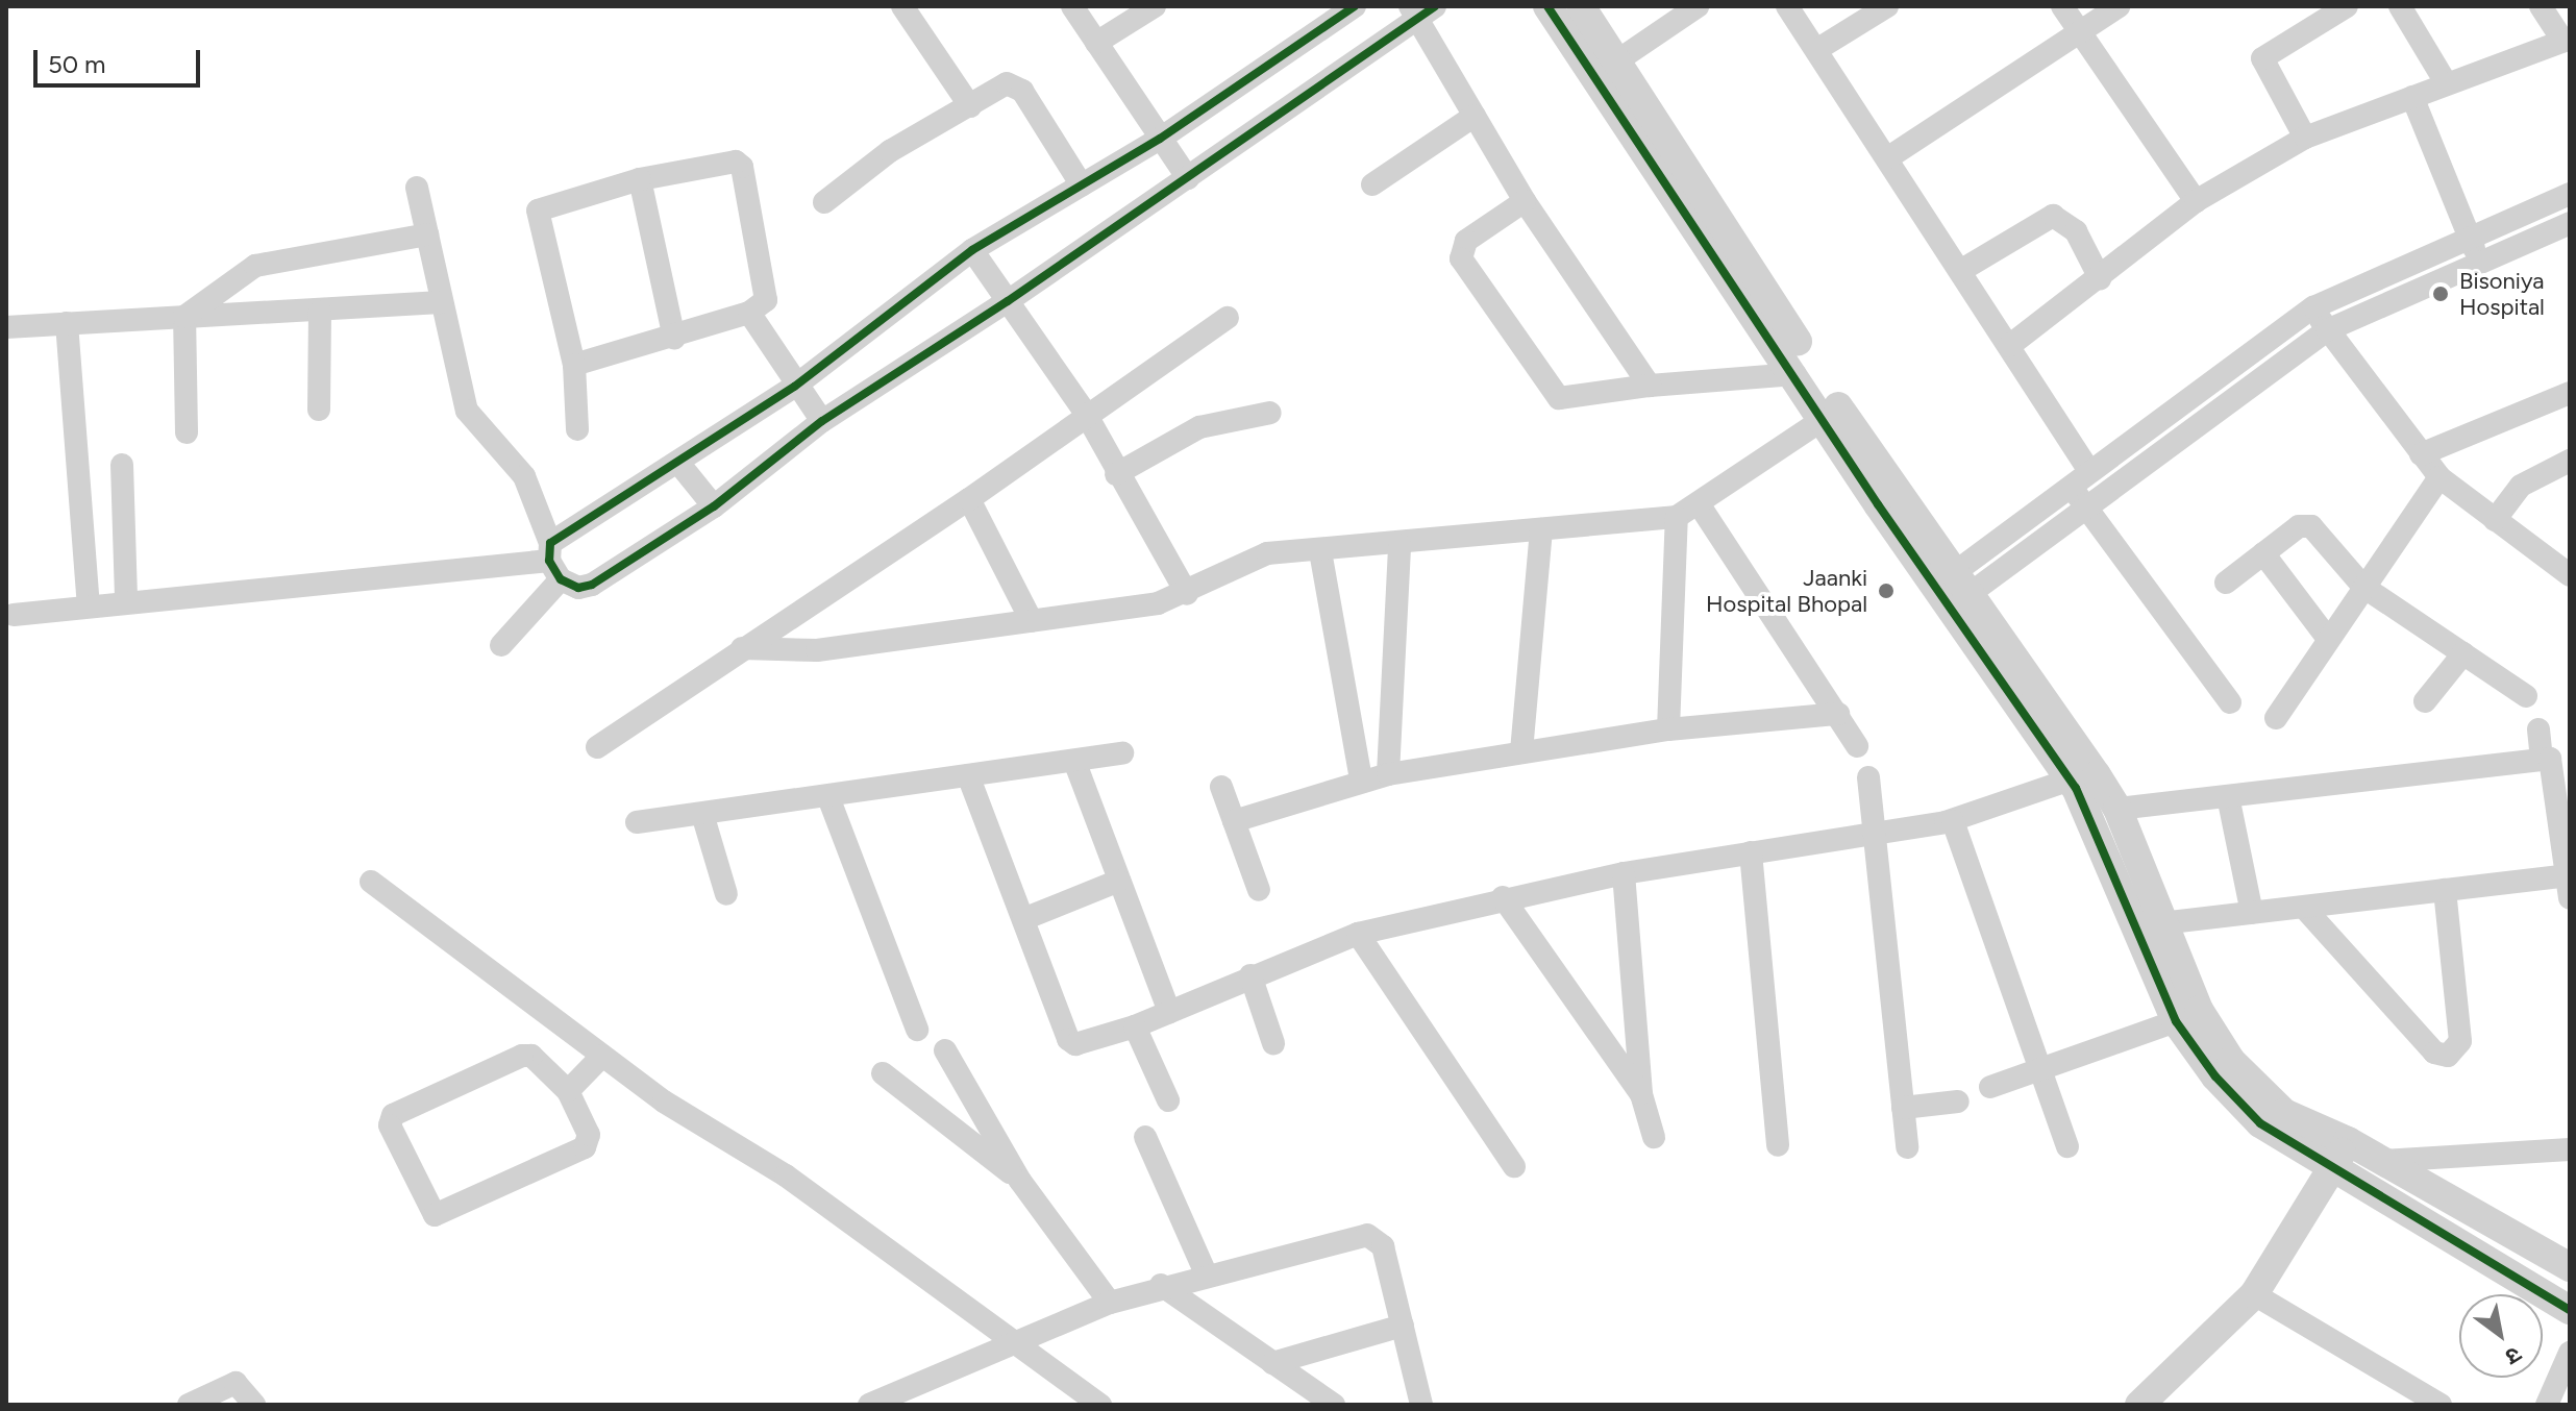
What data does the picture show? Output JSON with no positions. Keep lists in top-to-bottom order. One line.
{"places":["Bisoniya Hospital","Jaanki Hospital Bhopal"],"scale_bar":"50 m","north":"bottom right"}
